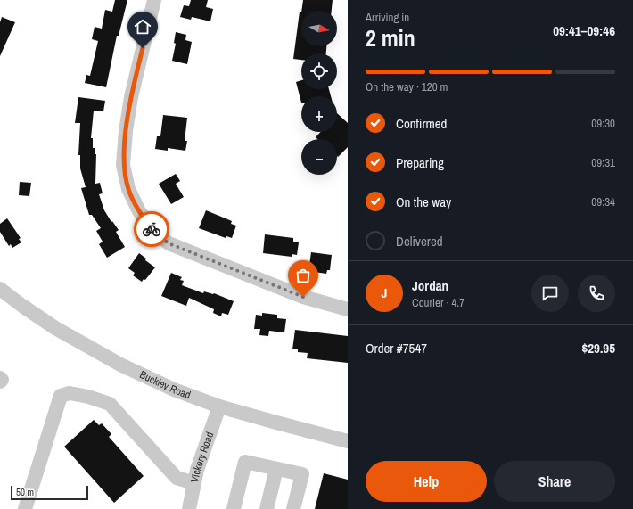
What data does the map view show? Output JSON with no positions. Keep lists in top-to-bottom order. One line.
{"streets":{"street":["Buckley Road","Vickery Road"]},"crossings":[["Buckley Road","Vickery Road"]],"scale_bar":"50 m","north":"right","page":{"heading":["2 min","Arriving in","09:41–09:46"],"panel":["Jordan","Courier · 4.7","Order #7547","$29.95"],"map_buttons":["+","−"],"bar":"On the way · 120 m","list":[["Confirmed","09:30"],["Preparing","09:31"],["On the way","09:34"],"Delivered"],"round":"J","buttons":["Help","Share"],"scale":"50 m"}}
